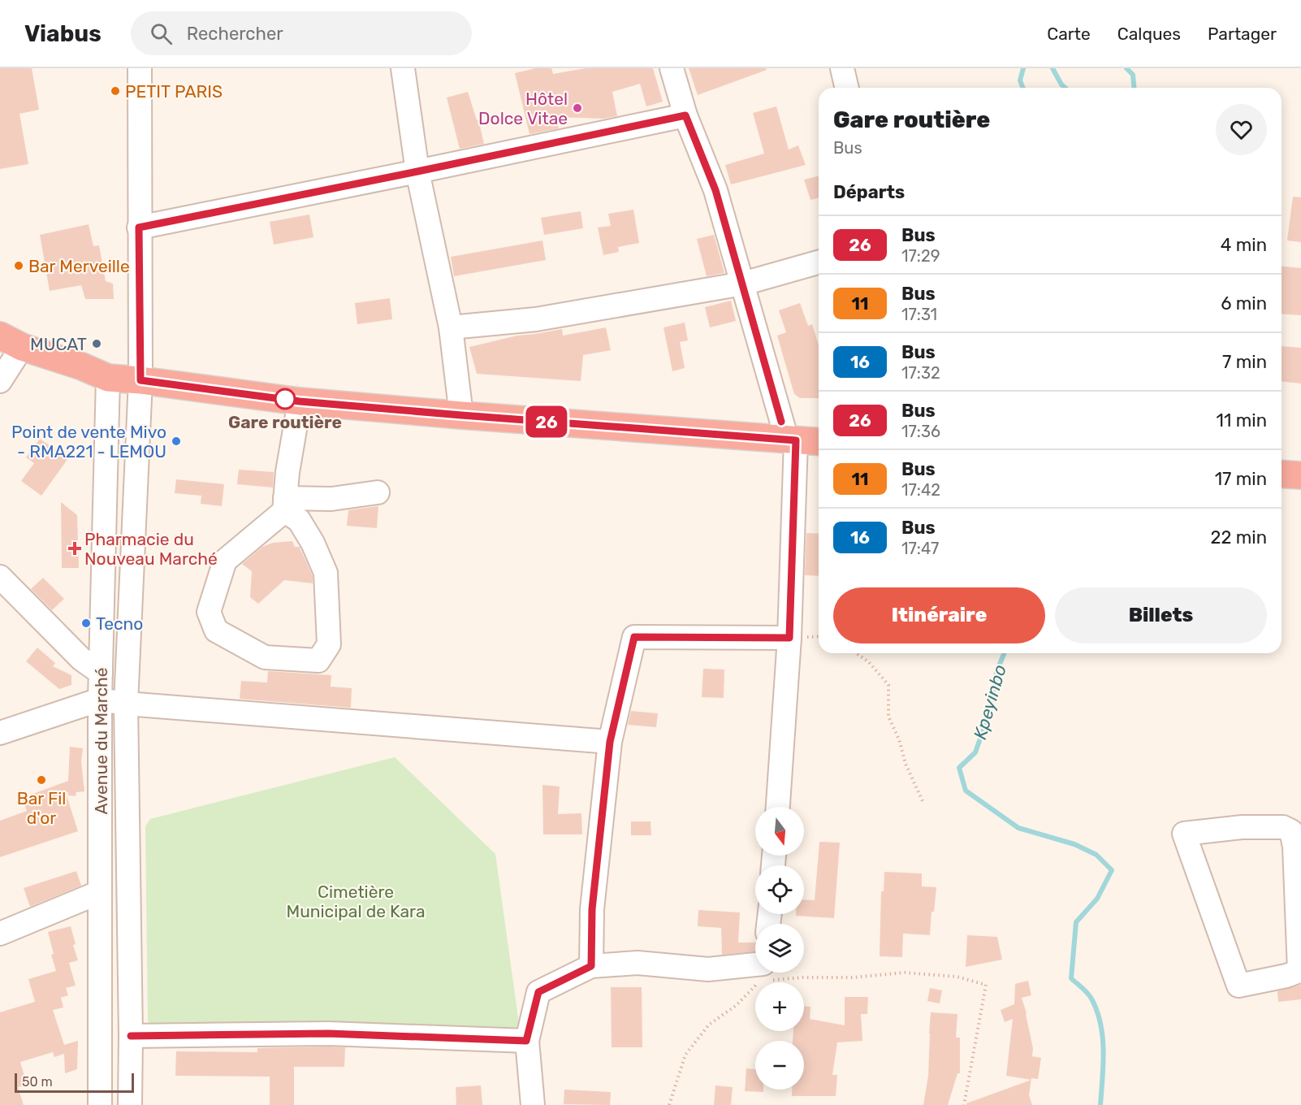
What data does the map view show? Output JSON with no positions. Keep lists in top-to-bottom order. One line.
{"streets":{"street":["Avenue du Marché"]},"water":["Kpeyinbo"],"parks":["Cimetière Municipal de Kara"],"places":{"other":["PETIT PARIS","Hôtel Dolce Vitae","Bar Merveille","MUCAT","Gare routière","Point de vente Mivo - RMA221 - LEMOU","Tecno","Bar Fil d'or"],"health":["Pharmacie du Nouveau Marché"]},"lines":["bus line 26"],"scale_bar":"50 m","north":"bottom","page":{"header":"Viabus","search":"Rechercher","nav":["Carte","Calques","Partager"],"on_map":"26","heading":[["Gare routière","Bus"],"Départs"],"list":[{"mark":"26","name":"Bus","note":"17:29","value":"4 min"},{"mark":"11","name":"Bus","note":"17:31","value":"6 min"},{"mark":"16","name":"Bus","note":"17:32","value":"7 min"},{"mark":"26","name":"Bus","note":"17:36","value":"11 min"},{"mark":"11","name":"Bus","note":"17:42","value":"17 min"},{"mark":"16","name":"Bus","note":"17:47","value":"22 min"}],"buttons":["Itinéraire","Billets"],"map_buttons":["+","−"],"scale":"50 m"}}
